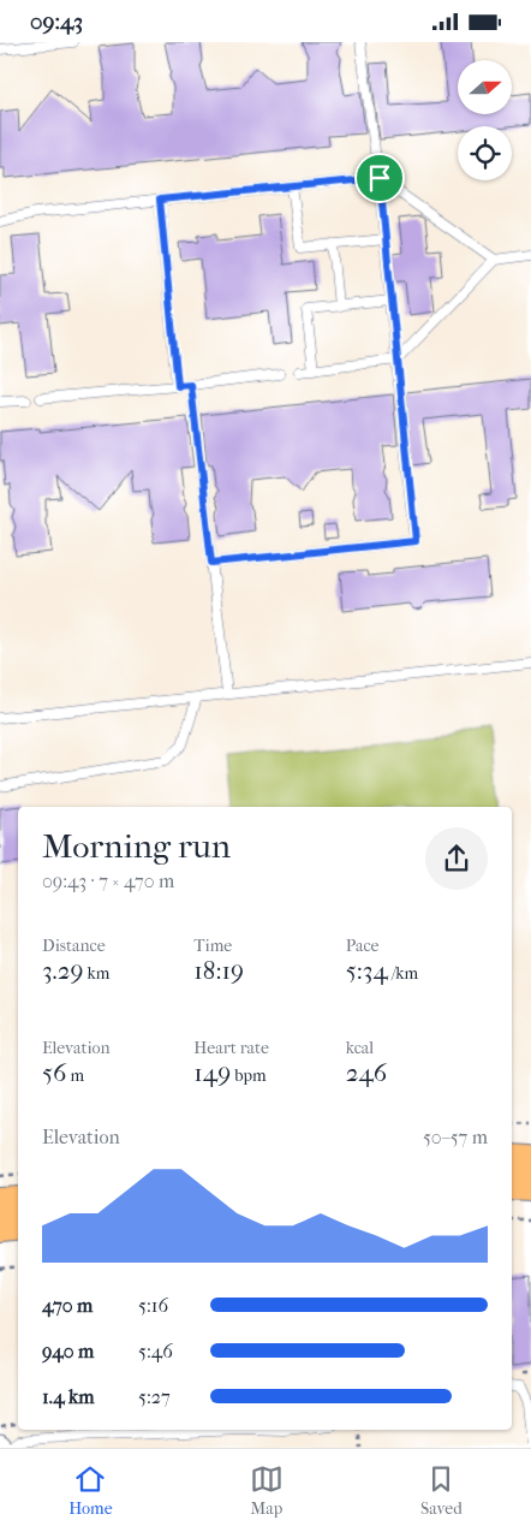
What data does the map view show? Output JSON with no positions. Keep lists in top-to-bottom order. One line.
{"north":"right","page":{"status":"09:43","heading":["Morning run","09:43 · 7 × 470 m"],"stats":[["Distance","3.29 km"],["Time","18:19"],["Pace","5:34 /km"],["Elevation","56 m"],["Heart rate","149 bpm"],["kcal","246"]],"chart":["Elevation","50–57 m"],"list":[{"name":"470 m","note":"5:16"},{"name":"940 m","note":"5:46"},{"name":"1.4 km","note":"5:27"}],"tabs":["Home","Map","Saved"]}}
